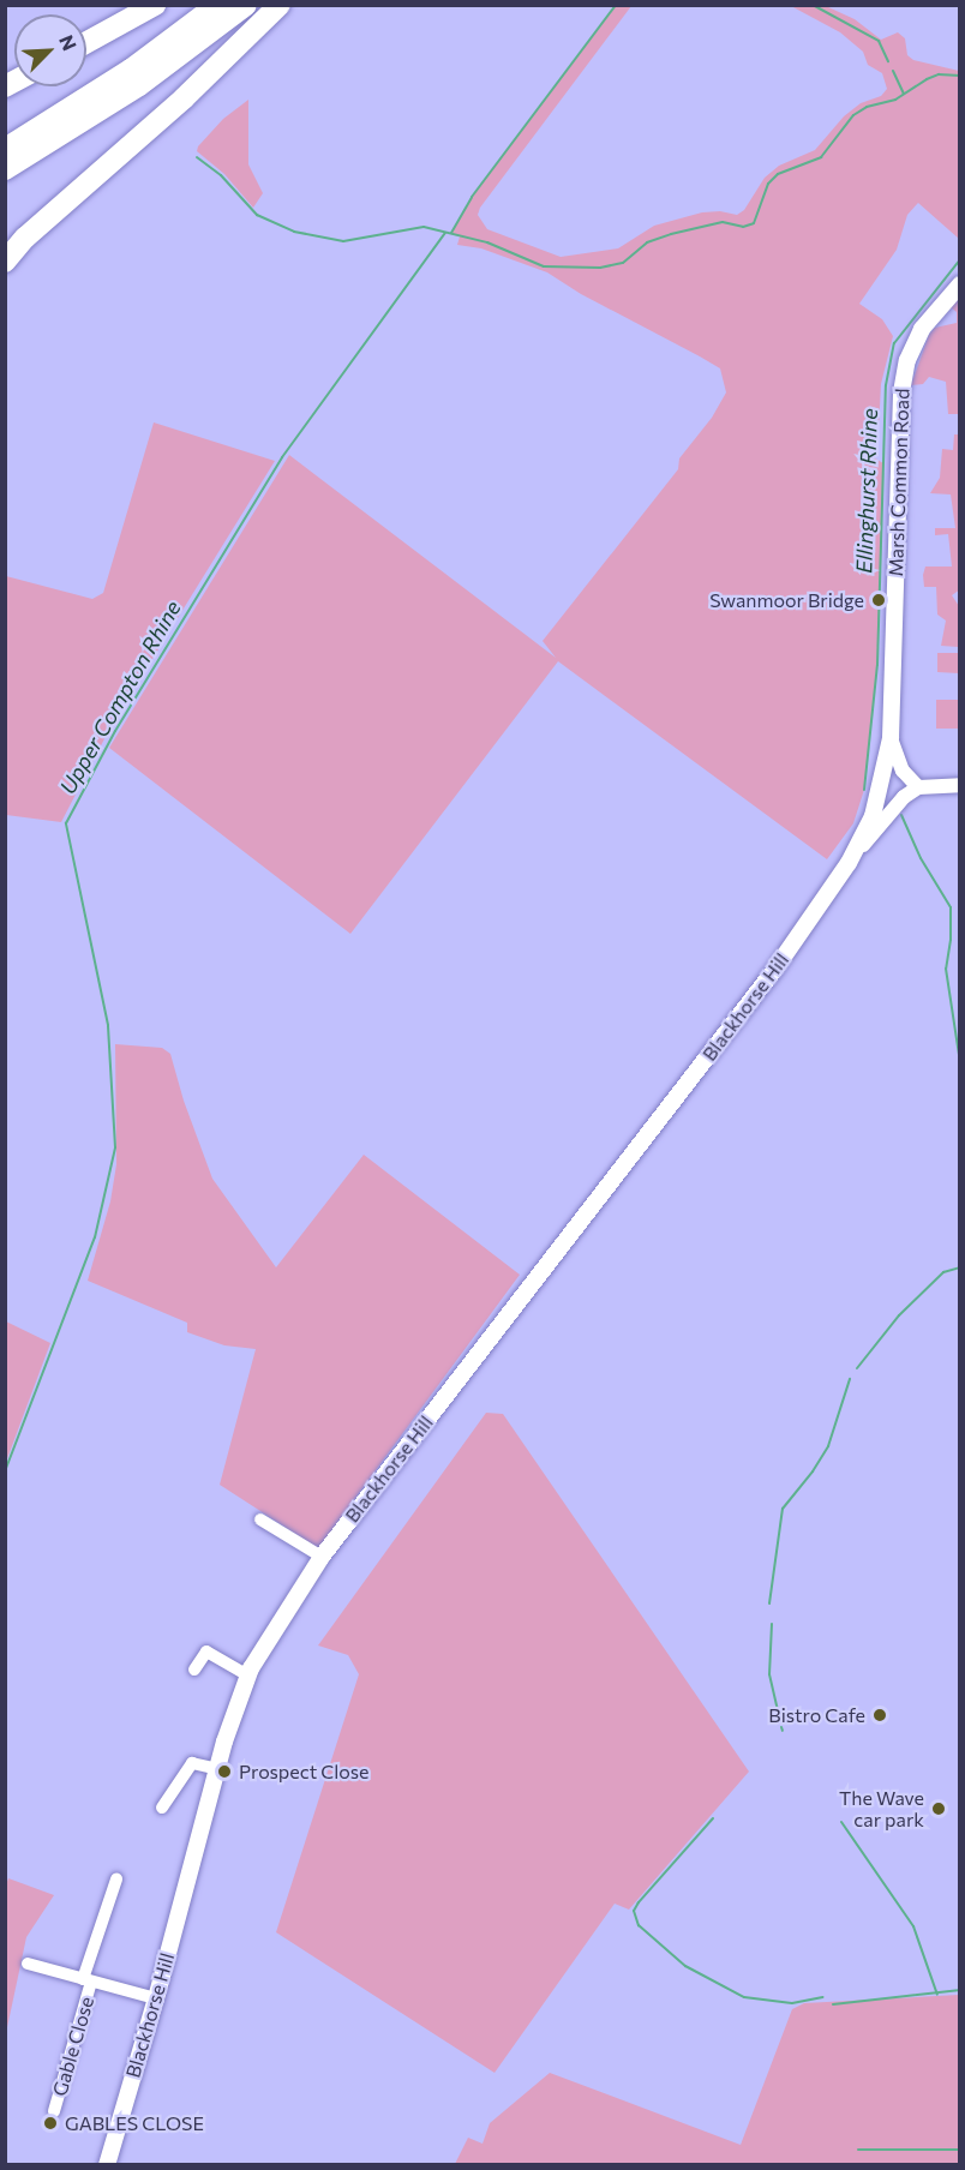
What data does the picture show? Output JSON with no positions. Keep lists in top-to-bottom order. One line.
{"streets":{"main road":["Marsh Common Road","Blackhorse Hill"],"street":["Gable Close"]},"crossings":[["Marsh Common Road","Blackhorse Hill"]],"water":["Ellinghurst Rhine","Upper Compton Rhine"],"places":["Swanmoor Bridge","Bistro Cafe","Prospect Close","The Wave car park","GABLES CLOSE"],"north":"top right"}
